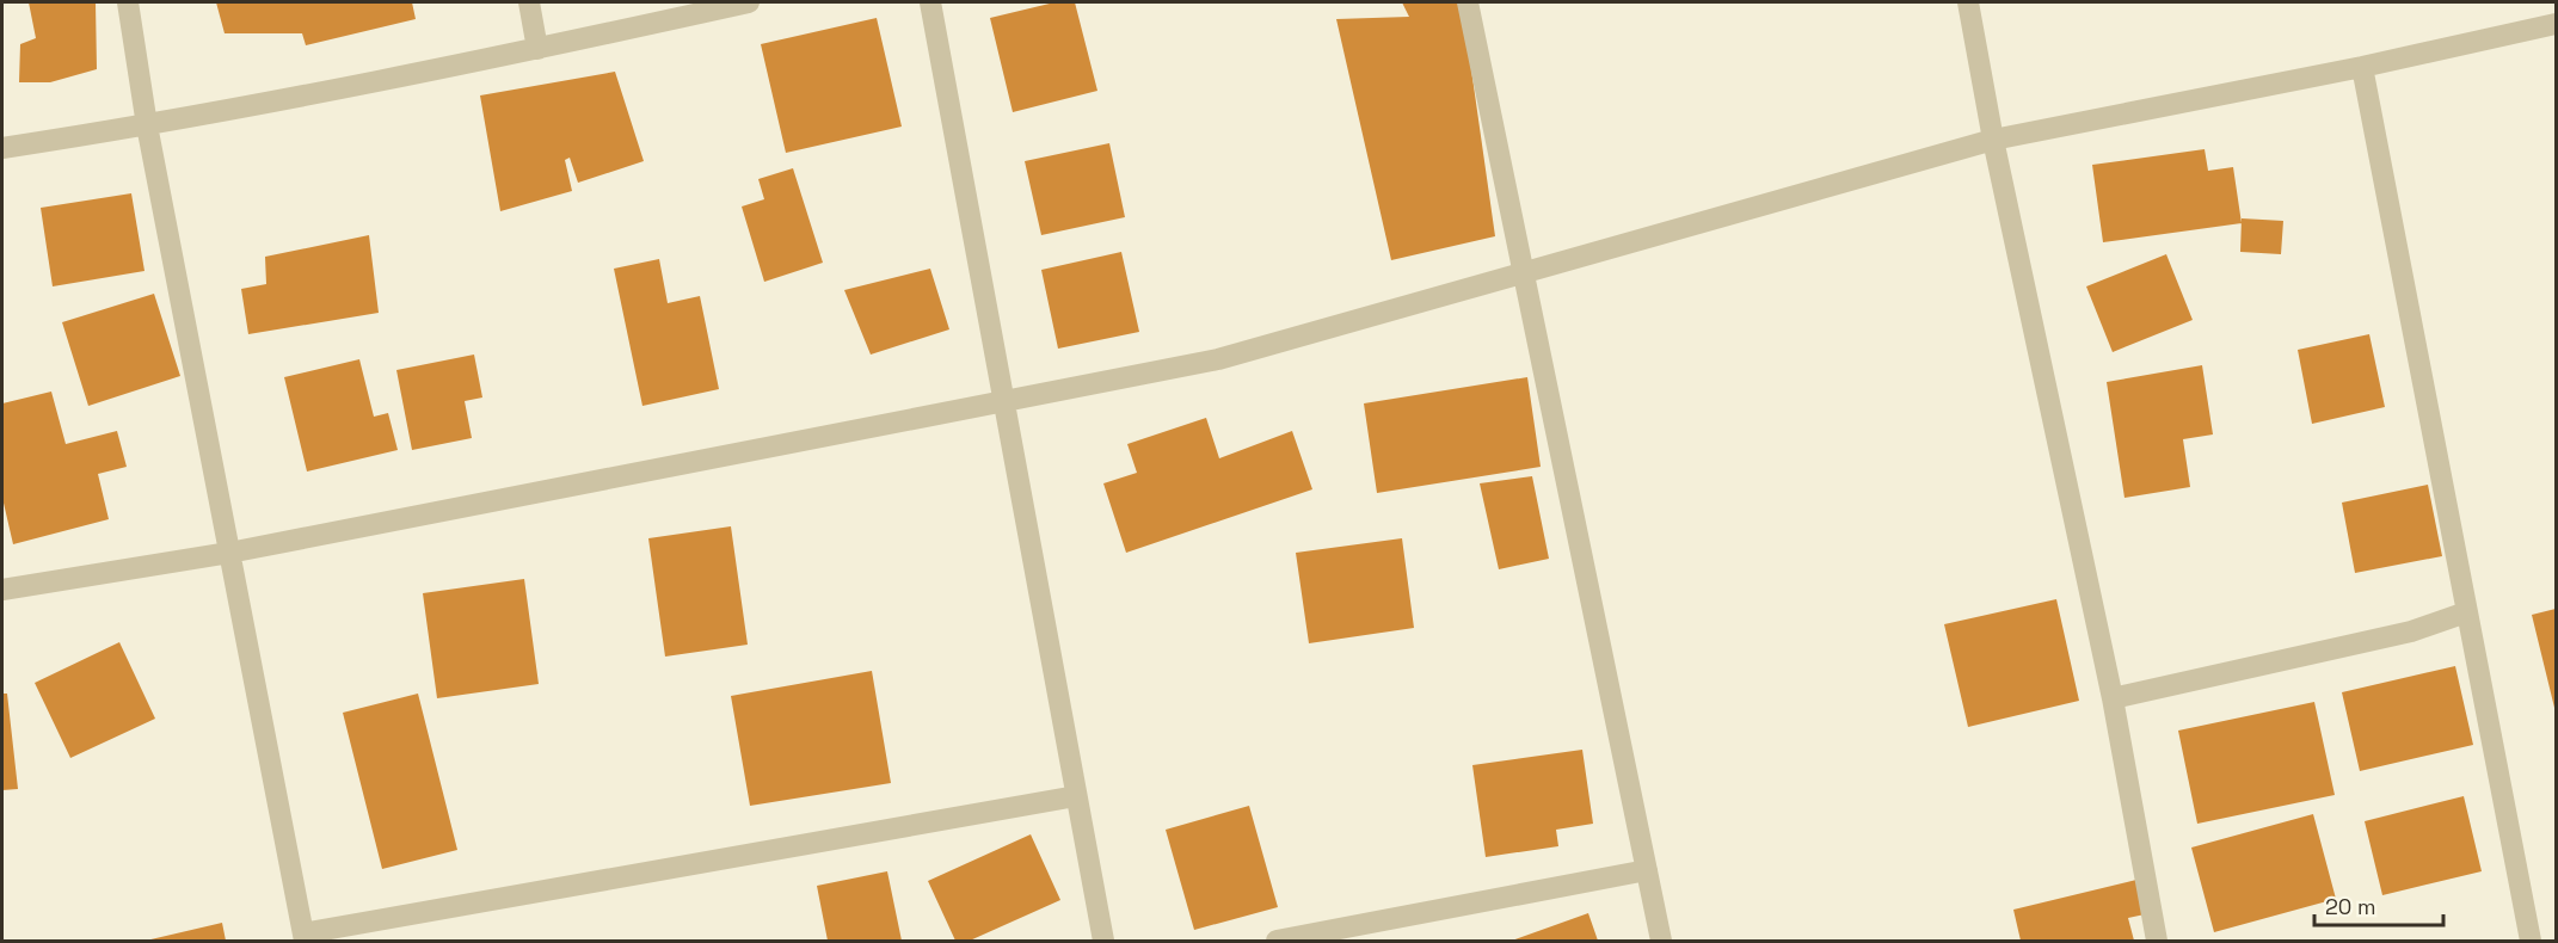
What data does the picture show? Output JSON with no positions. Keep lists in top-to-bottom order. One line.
{"scale_bar":"20 m"}
